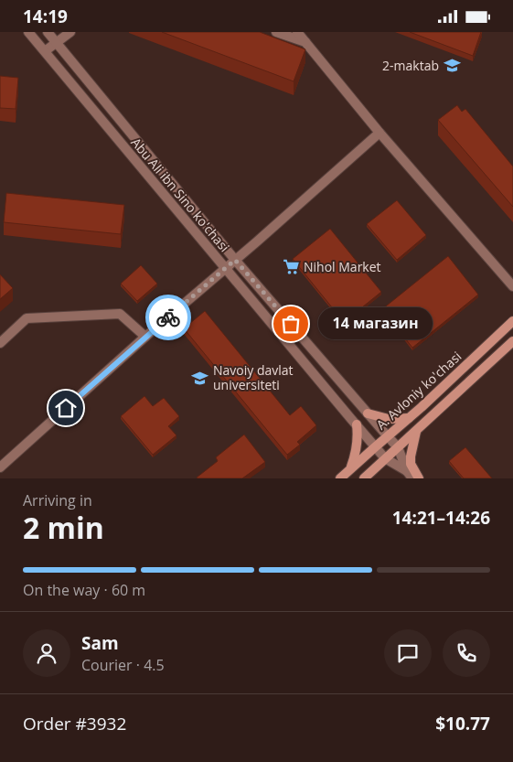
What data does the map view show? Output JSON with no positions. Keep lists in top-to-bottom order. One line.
{"streets":{"main road":["A. Avloniy ko'chasi"],"street":["Abu Ali ibn Sino ko'chasi"]},"crossings":[["Abu Ali ibn Sino ko'chasi","A. Avloniy ko'chasi"]],"places":{"school or university":["2-maktab","Navoiy davlat universiteti"],"supermarket":["Nihol Market"],"other":["14 магазин"]},"page":{"status":"14:19","bubble":"14 магазин","heading":["2 min","Arriving in","14:21–14:26"],"panel":["Sam","Courier · 4.5","Order #3932","$10.77"],"bar":"On the way · 60 m"}}
